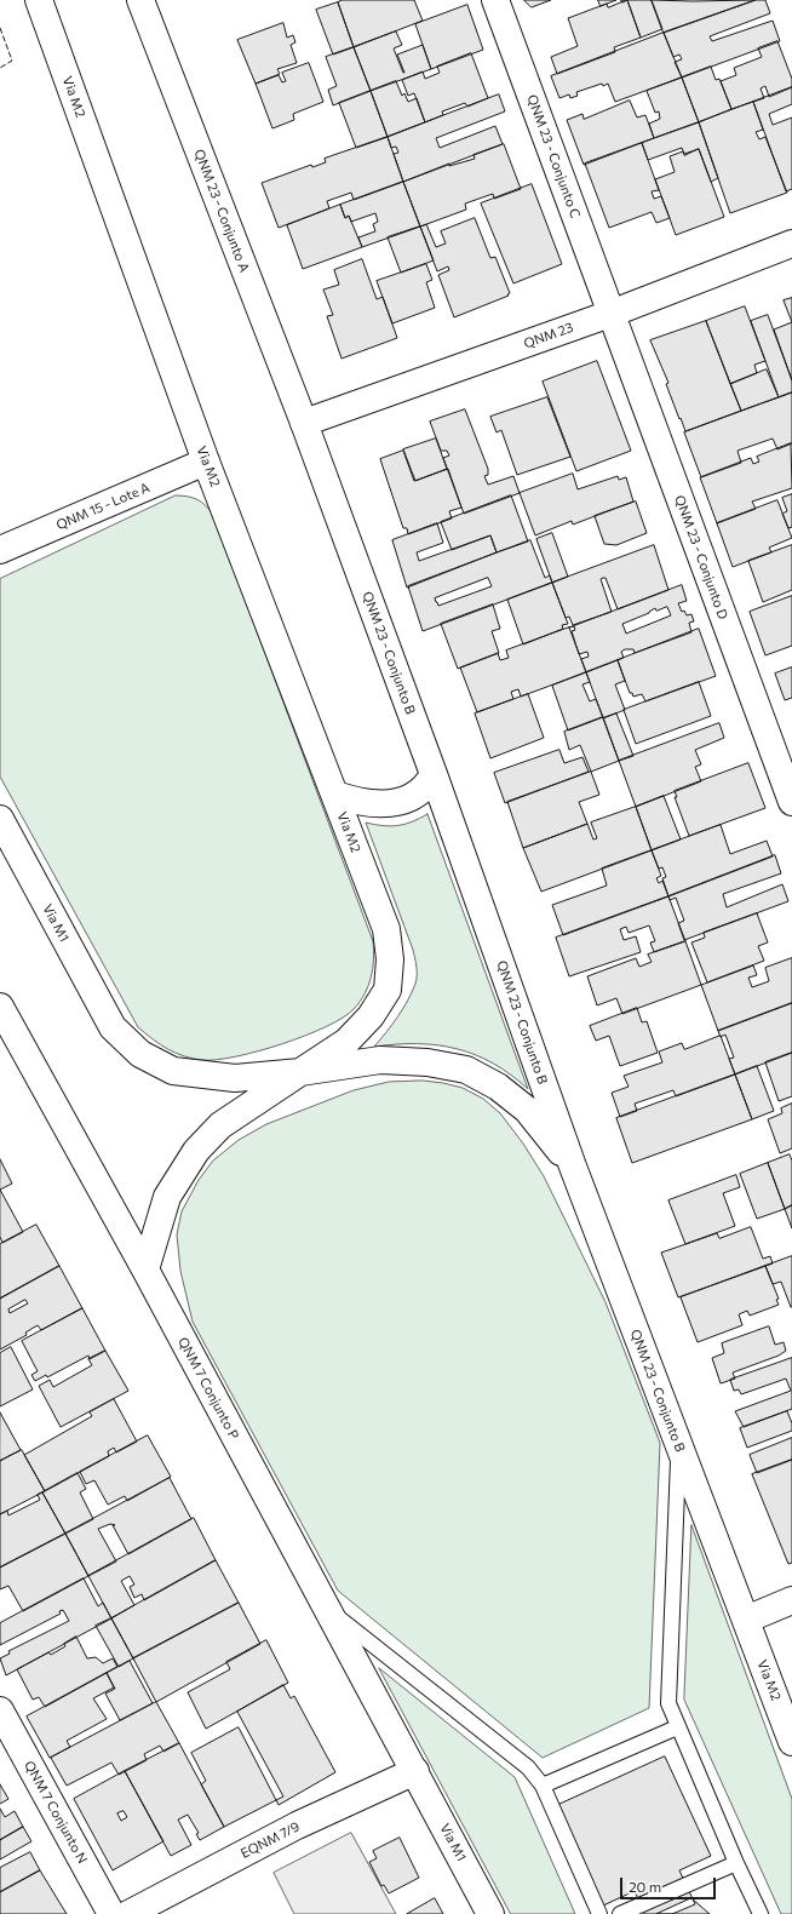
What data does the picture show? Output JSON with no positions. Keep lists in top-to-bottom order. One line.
{"streets":{"main road":["Via M2","QNM 23 - Conjunto C","QNM 23 - Conjunto A","QNM 23","QNM 15 - Lote A","QNM 23 - Conjunto D","QNM 23 - Conjunto B","Via M1","QNM 7 Conjunto P","QNM 7 Conjunto N","EQNM 7/9"]},"crossings":[["Via M2","QNM 15 - Lote A"],["Via M2","QNM 23 - Conjunto B"],["Via M2","Via M1"],["Via M2","QNM 7 Conjunto P"],["QNM 23 - Conjunto C","QNM 23"],["QNM 23 - Conjunto C","QNM 23 - Conjunto D"],["QNM 23 - Conjunto A","QNM 23"],["QNM 23 - Conjunto A","QNM 23 - Conjunto B"],["QNM 23","QNM 23 - Conjunto D"],["QNM 23","QNM 23 - Conjunto B"],["QNM 23 - Conjunto B","Via M1"],["Via M1","QNM 7 Conjunto P"],["Via M1","EQNM 7/9"],["QNM 7 Conjunto P","EQNM 7/9"]],"scale_bar":"20 m"}
